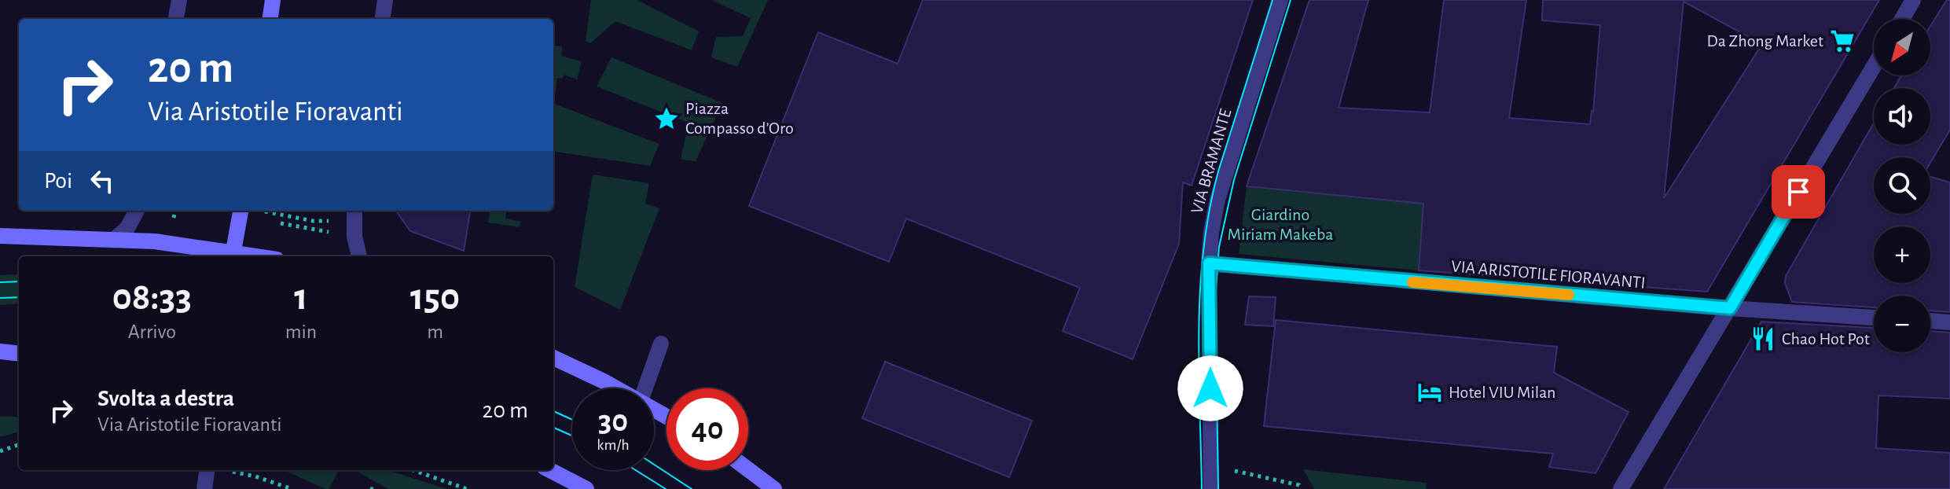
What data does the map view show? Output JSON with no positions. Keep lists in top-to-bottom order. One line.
{"streets":{"street":["VIA BRAMANTE","VIA ARISTOTILE FIORAVANTI"]},"crossings":[["VIA BRAMANTE","VIA ARISTOTILE FIORAVANTI"]],"parks":["Giardino Miriam Makeba"],"places":{"supermarket":["Da Zhong Market"],"place":["Piazza Compasso d’Oro"],"restaurant":["Chao Hot Pot"],"hotel":["Hotel VIU Milan"]},"north":"bottom left","page":{"map_buttons":["+","−"],"turn":["20 m","Via Aristotile Fioravanti"],"then":"Poi","eta":["08:33","Arrivo","1","min","150","m"],"list":[{"name":"Svolta a destra","note":"Via Aristotile Fioravanti","value":"20 m"}],"speed":"30 km/h","limit":"40"}}
